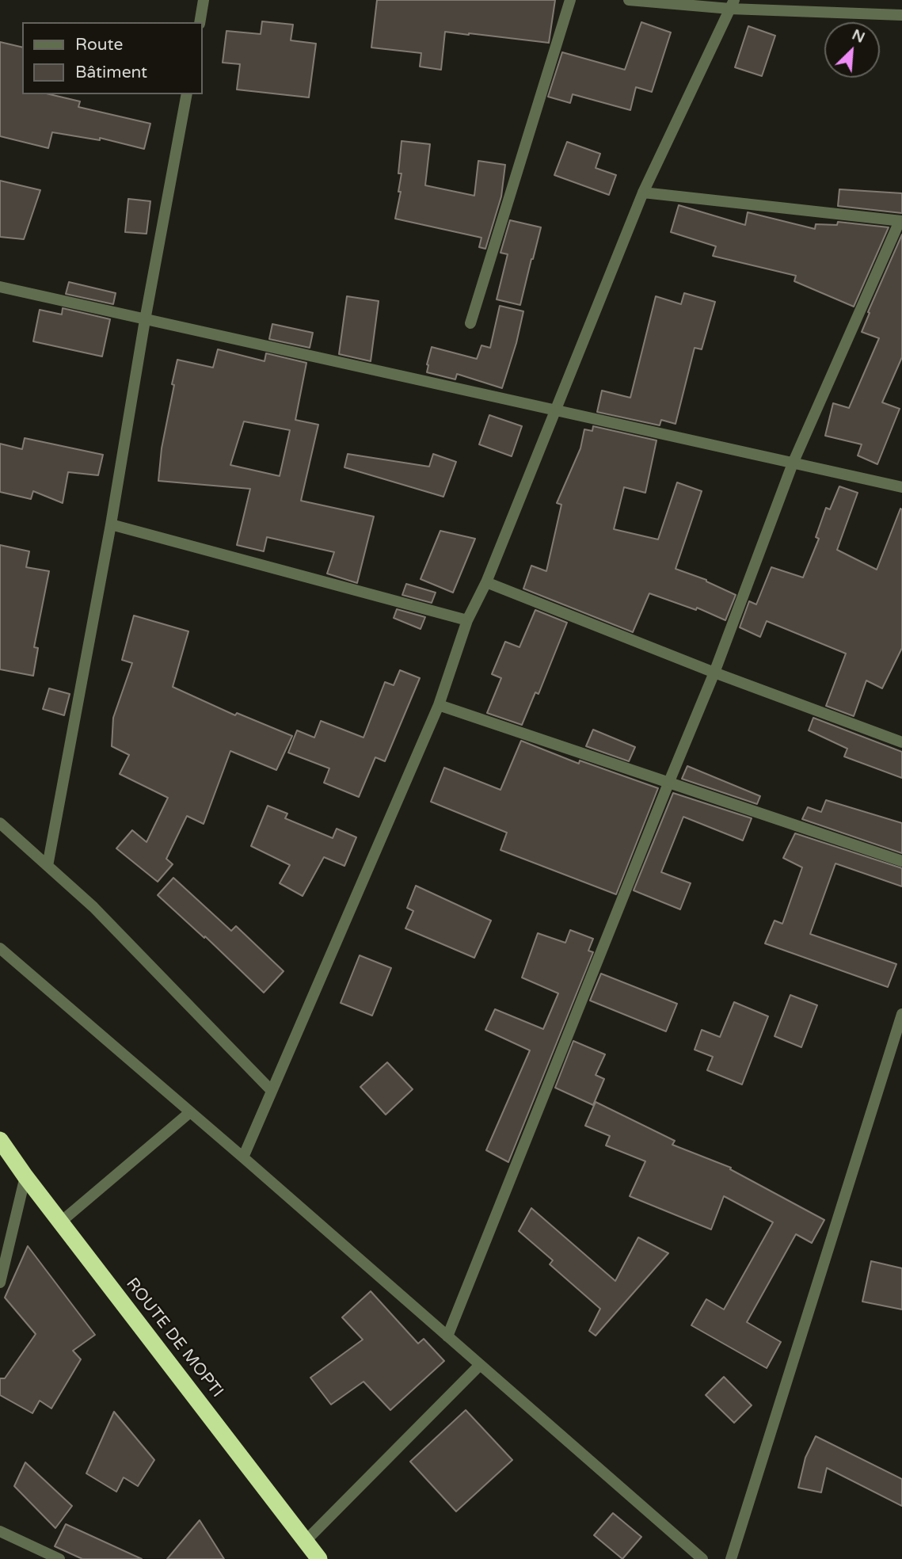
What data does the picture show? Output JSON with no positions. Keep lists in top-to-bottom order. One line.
{"streets":{"highway":["ROUTE DE MOPTI"]},"legend":["Route","Bâtiment"],"north":"top right"}
